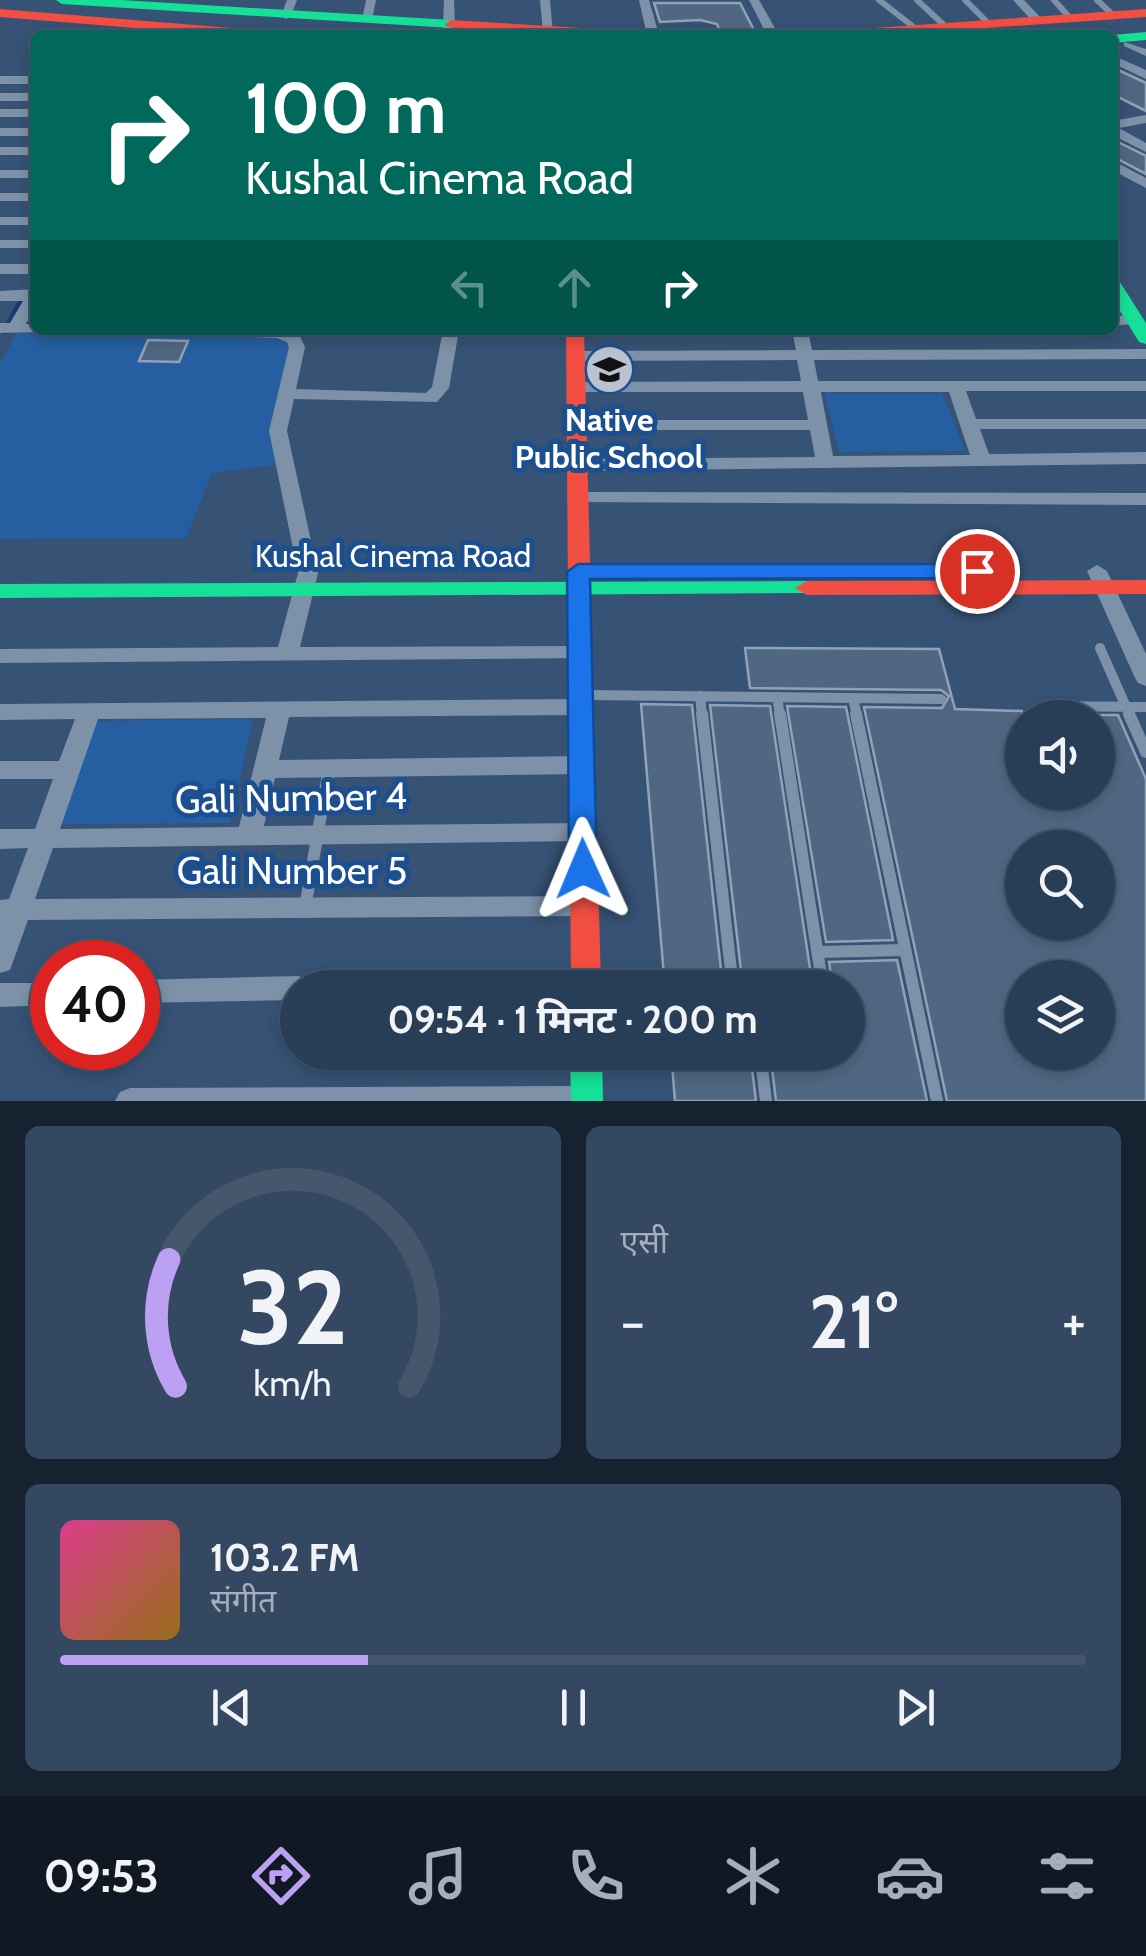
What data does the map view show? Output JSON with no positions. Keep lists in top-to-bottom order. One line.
{"streets":{"street":["Kushal Cinema Road","Gali Number 4","Gali Number 5"]},"places":{"school or university":["Native Public School"]},"page":{"turn":["100 m","Kushal Cinema Road"],"limit":"40","trip":"09:54 · 1 मिनट · 200 m","tile":"एसी","heat":["−","21°","+"],"song":["103.2 FM","संगीत"],"tabs":"09:53","gauge":["32","km/h"]}}
